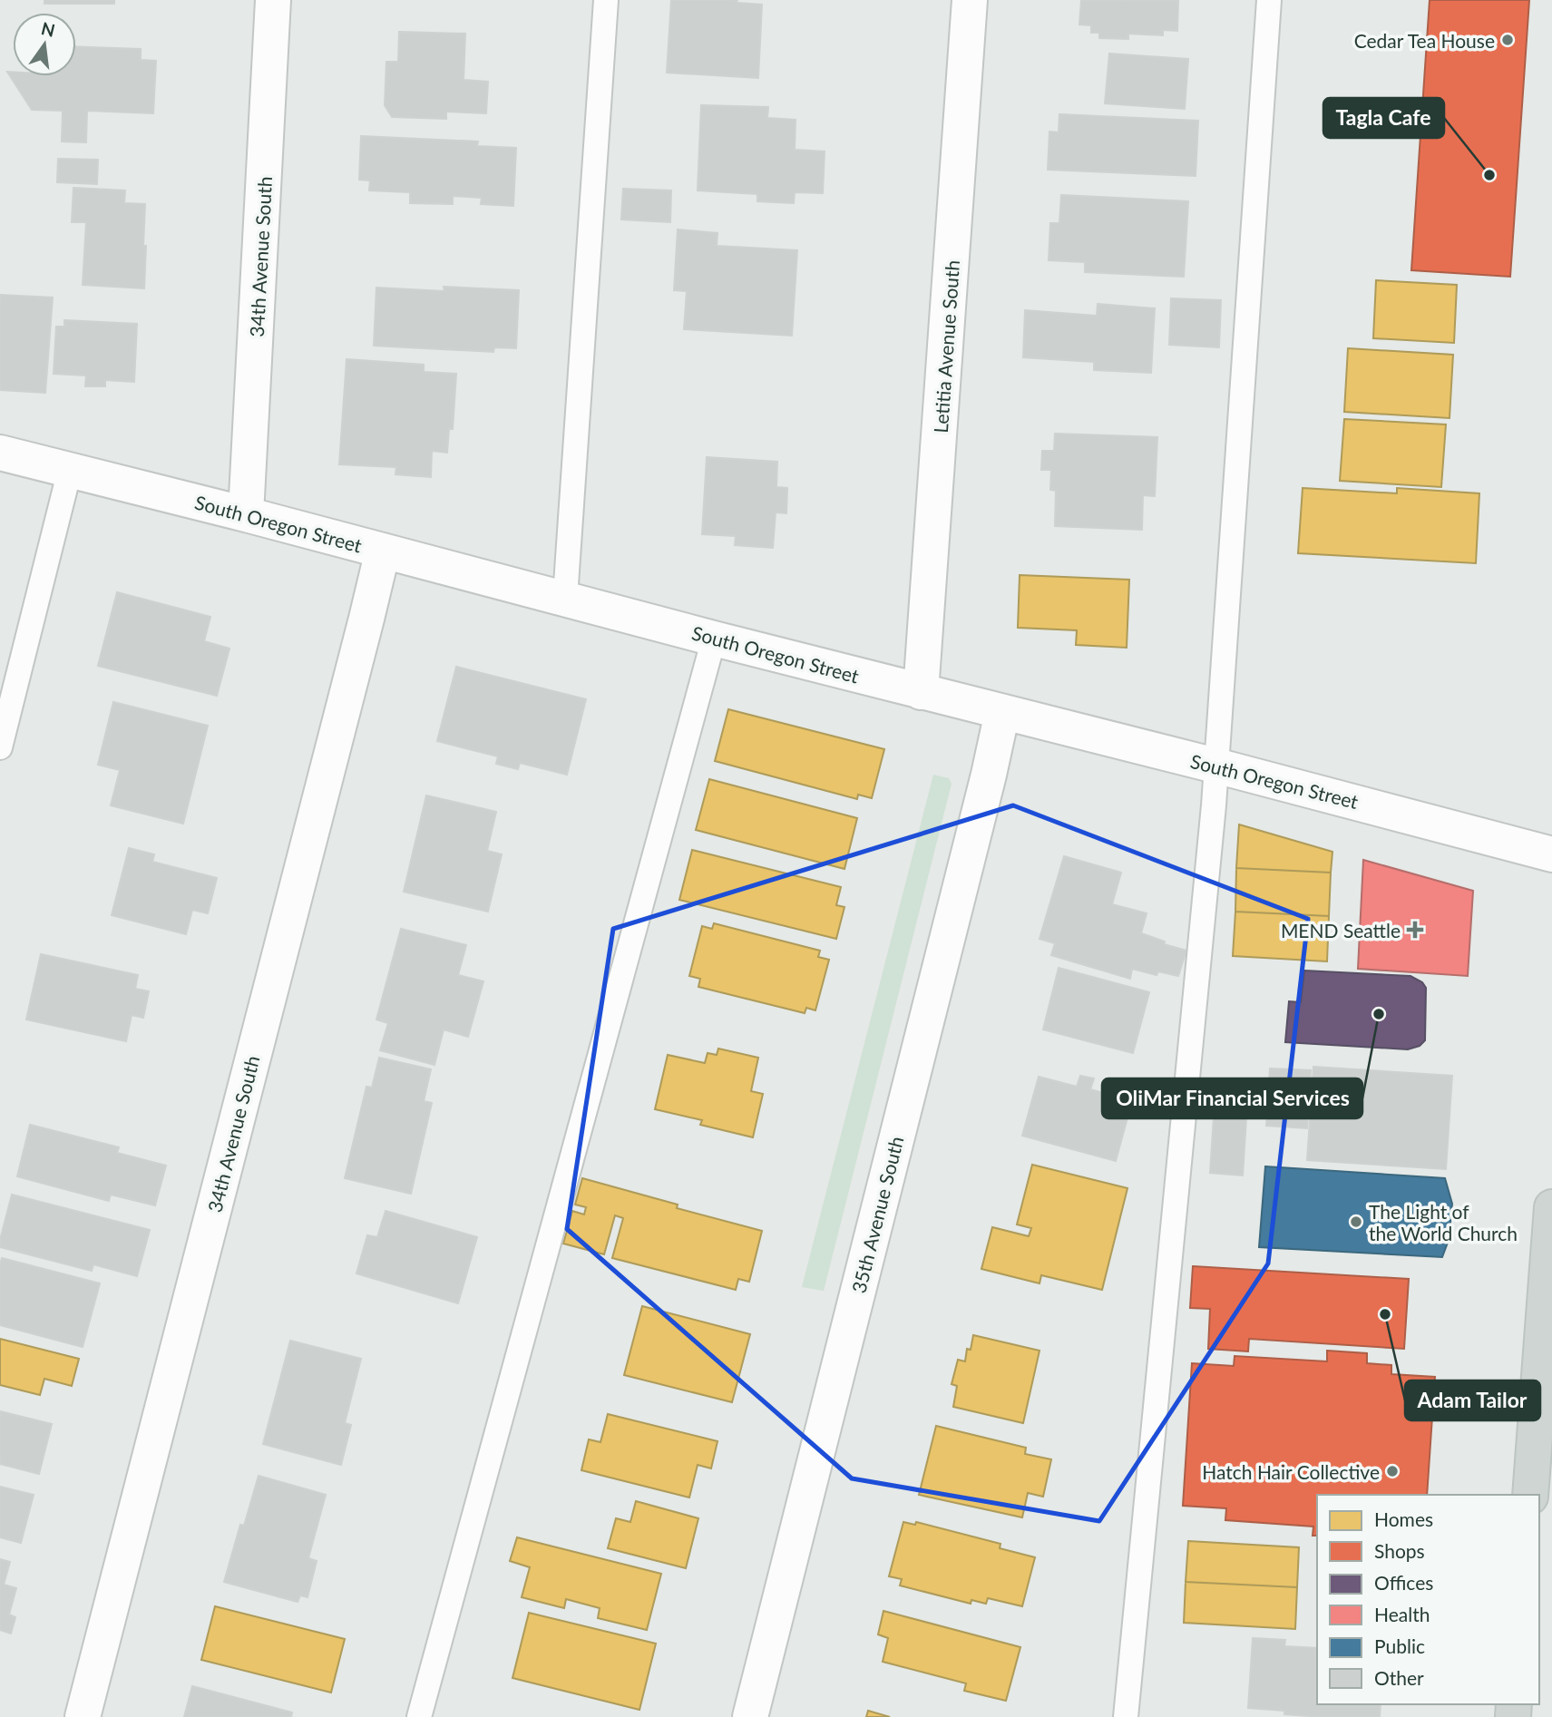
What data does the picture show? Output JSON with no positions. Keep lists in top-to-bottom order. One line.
{"streets":{"street":["34th Avenue South","Letitia Avenue South","South Oregon Street","35th Avenue South"]},"crossings":[["34th Avenue South","South Oregon Street"],["Letitia Avenue South","South Oregon Street"],["South Oregon Street","35th Avenue South"]],"places":{"other":["Cedar Tea House","Tagla Cafe","OliMar Financial Services","The Light of the World Church","Adam Tailor","Hatch Hair Collective"],"health":["MEND Seattle"]},"legend":["Homes","Shops","Offices","Health","Public","Other"],"north":"top"}
